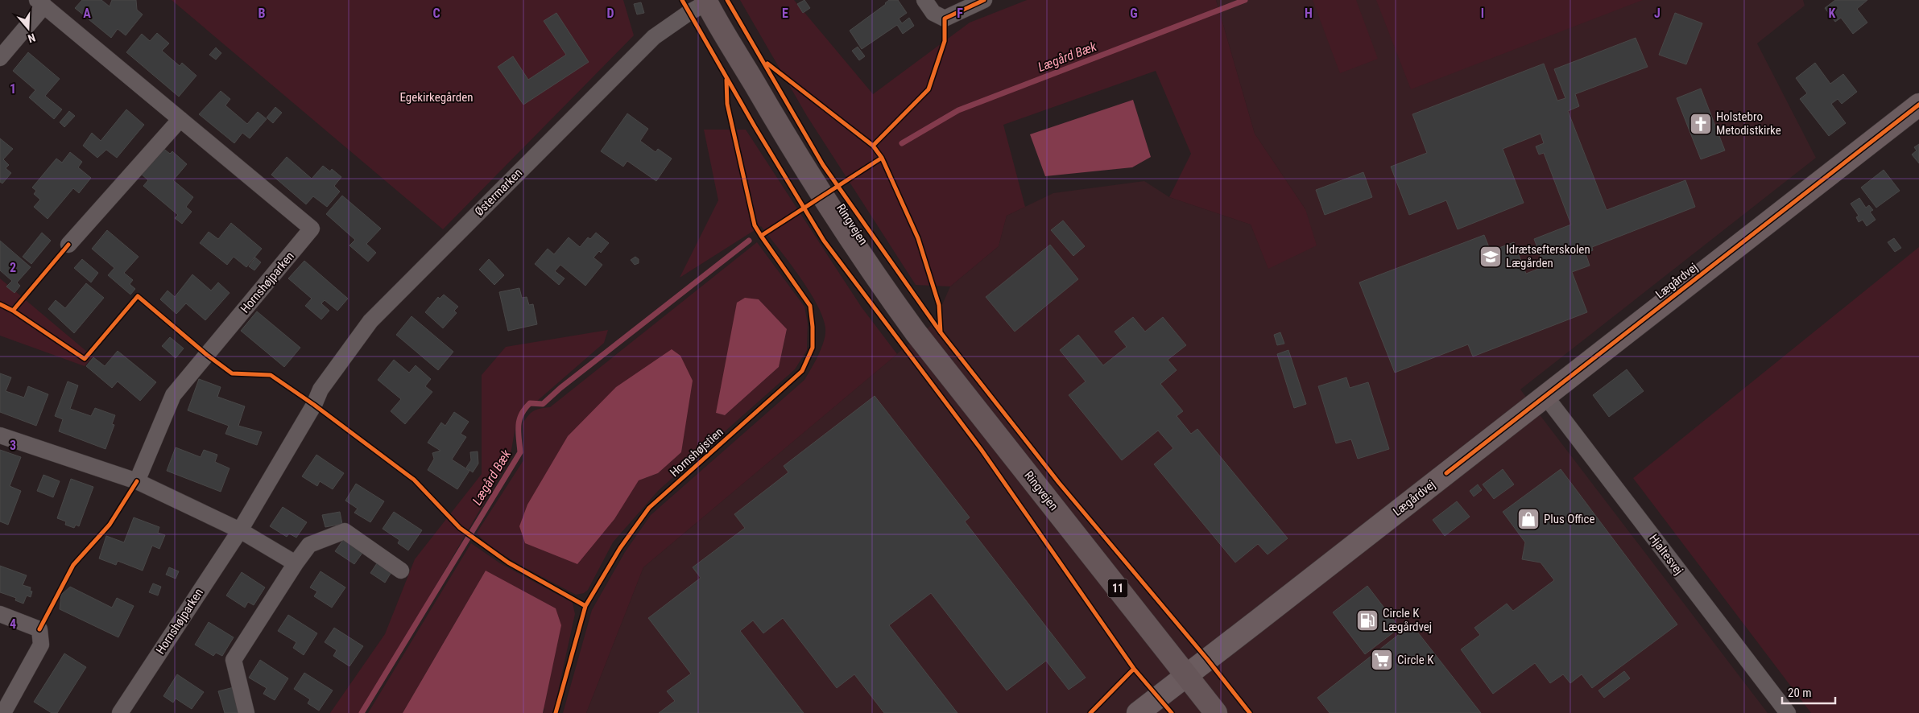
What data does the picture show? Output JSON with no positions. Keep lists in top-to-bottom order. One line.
{"streets":{"main road":["Ringvejen","11"],"street":["Østermarken","Lægårdvej","Hornshøjparken","Hjaltesvej"],"cycle path":["Hornshøjstien"]},"crossings":[["Østermarken","Ringvejen"],["Østermarken","Hornshøjparken"],["Ringvejen","Lægårdvej"],["Lægårdvej","Hjaltesvej"]],"water":["Lægård Bæk"],"parks":["Egekirkegården"],"places":{"church":["Holstebro Metodistkirke"],"school or university":["Idrætsefterskolen Lægården"],"shop":["Plus Office"],"fuel station":["Circle K Lægårdvej"],"supermarket":["Circle K"]},"scale_bar":"20 m","north":"bottom","grid":{"columns":["A","B","C","D","E","F","G","H","I","J","K"],"rows":["1","2","3","4"]}}
